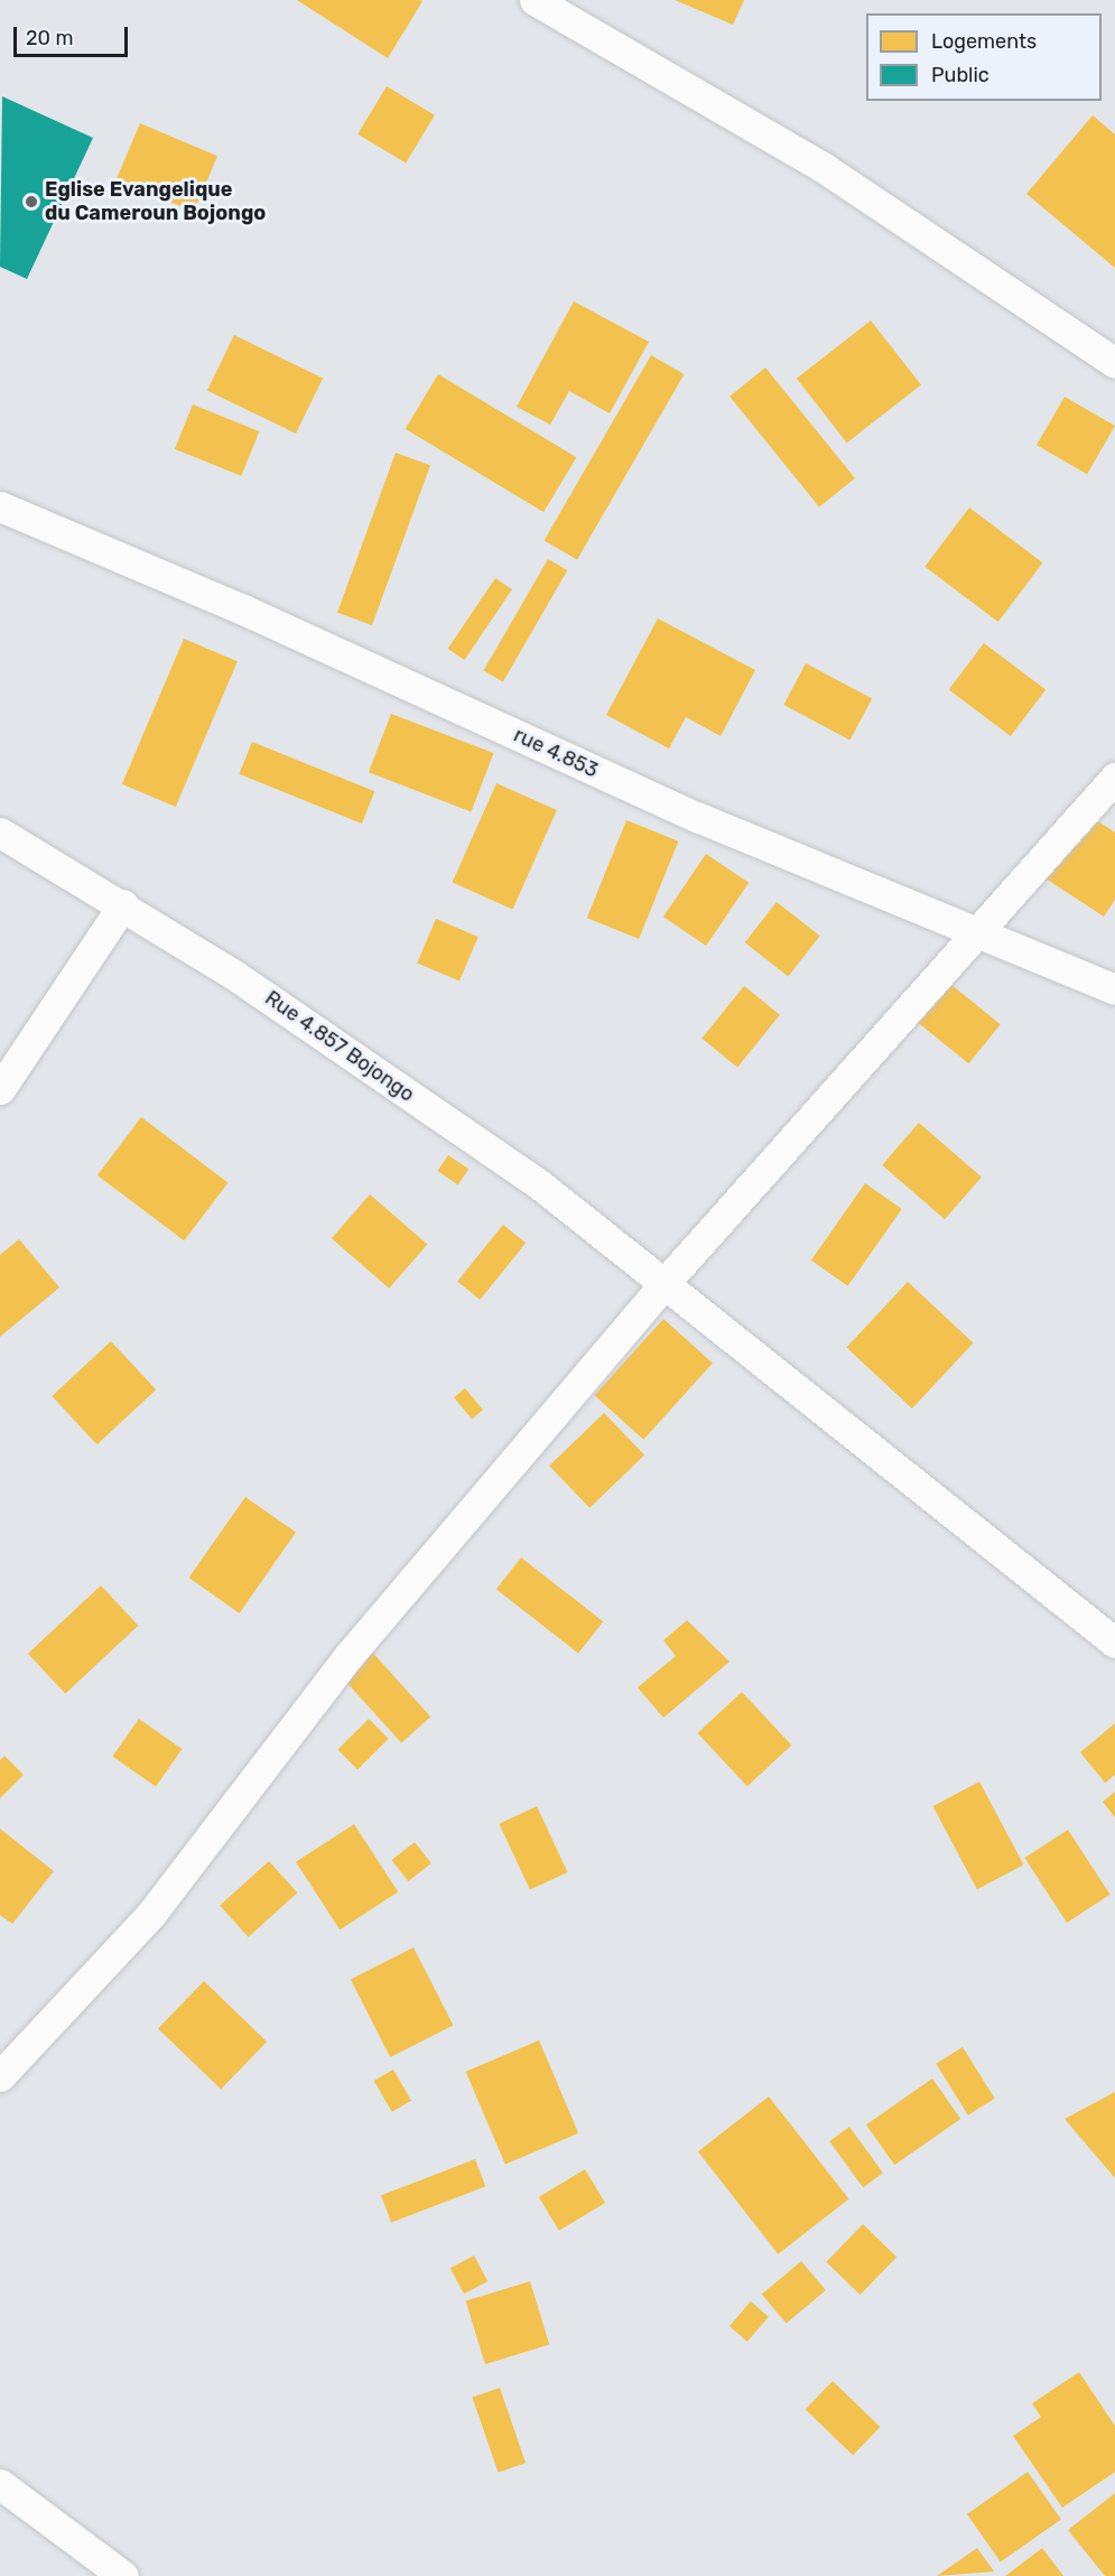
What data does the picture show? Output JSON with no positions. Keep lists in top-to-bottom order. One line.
{"streets":{"street":["rue 4.853","Rue 4.857 Bojongo"]},"places":["Eglise Evangelique du Cameroun Bojongo"],"legend":["Logements","Public"],"scale_bar":"20 m"}
